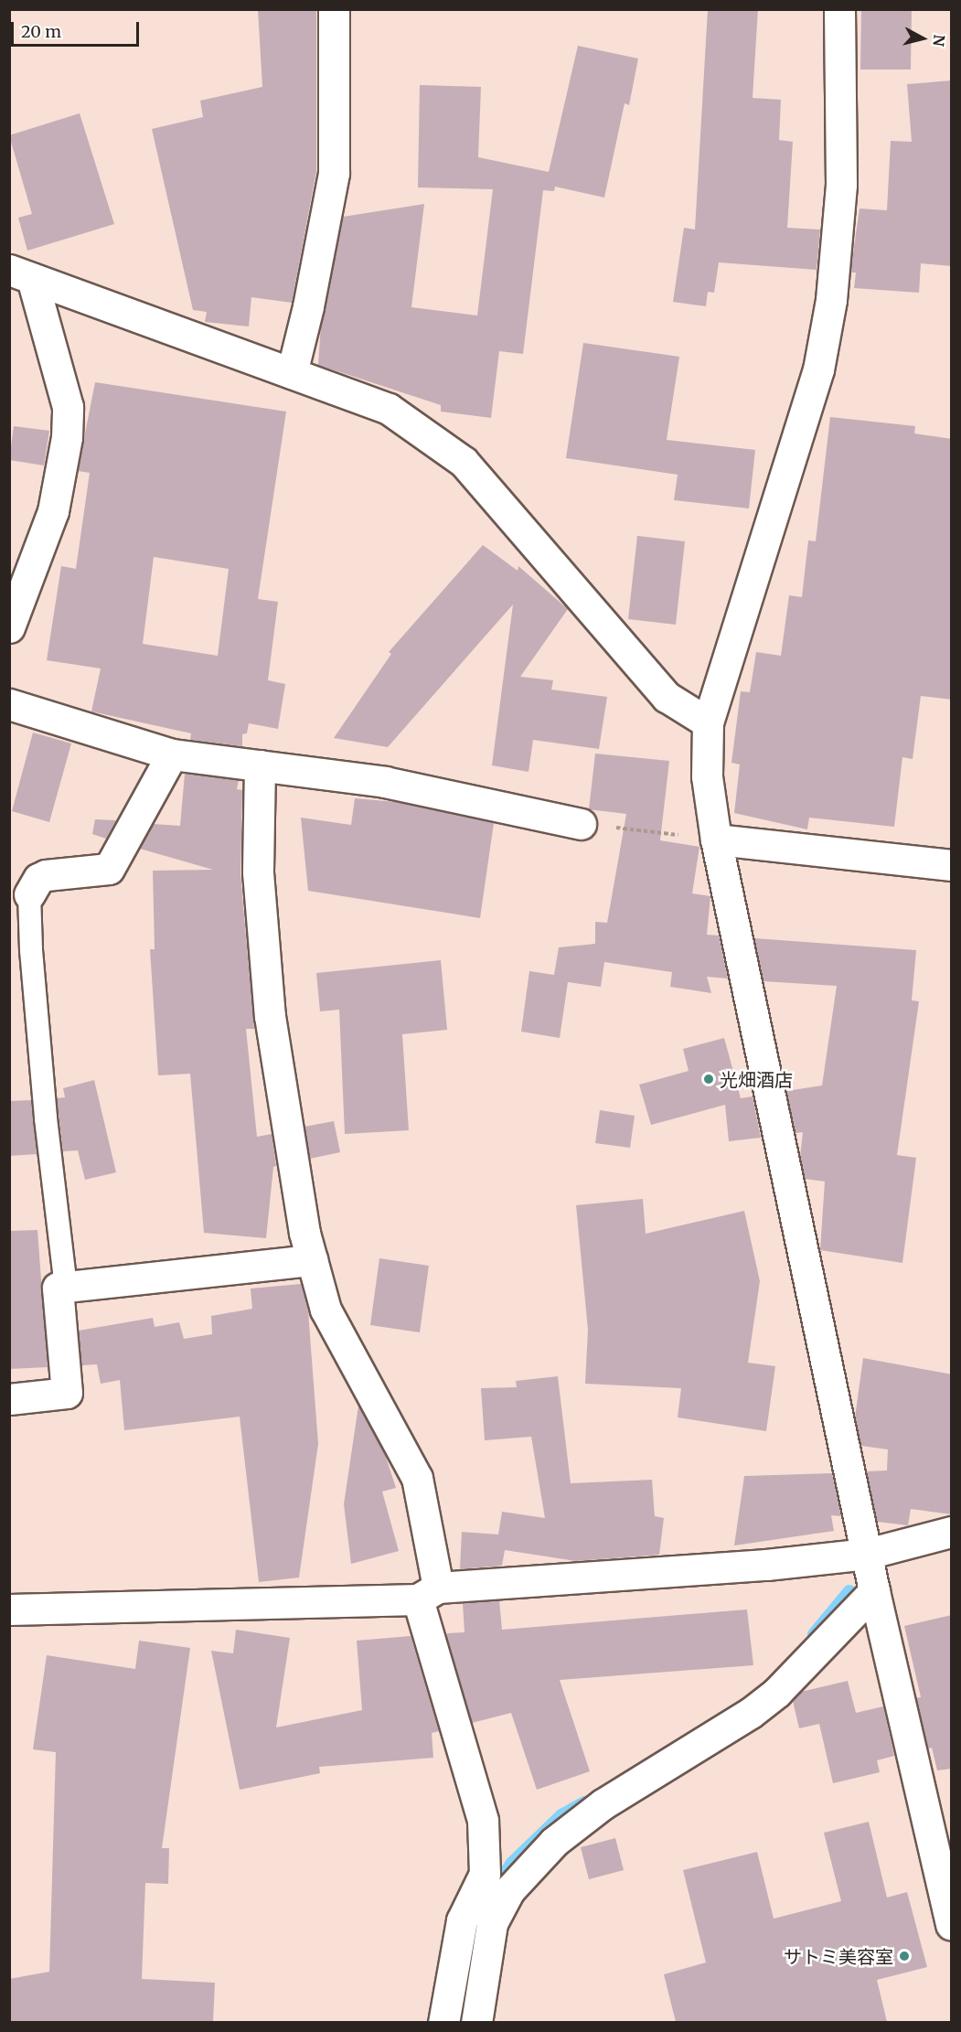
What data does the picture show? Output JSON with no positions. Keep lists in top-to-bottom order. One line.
{"places":["光畑酒店","サトミ美容室"],"scale_bar":"20 m","north":"right"}
